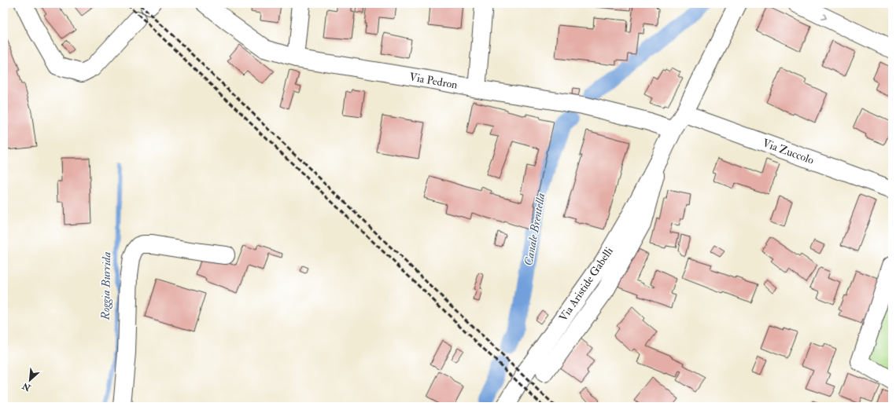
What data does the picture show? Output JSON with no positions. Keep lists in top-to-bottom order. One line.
{"streets":{"street":["Via Pedron","Via Zuccolo","Via Aristide Gabelli"]},"crossings":[["Via Pedron","Via Aristide Gabelli"],["Via Zuccolo","Via Aristide Gabelli"]],"water":["Canale Brentella","Roggia Burrida"],"north":"bottom left"}
